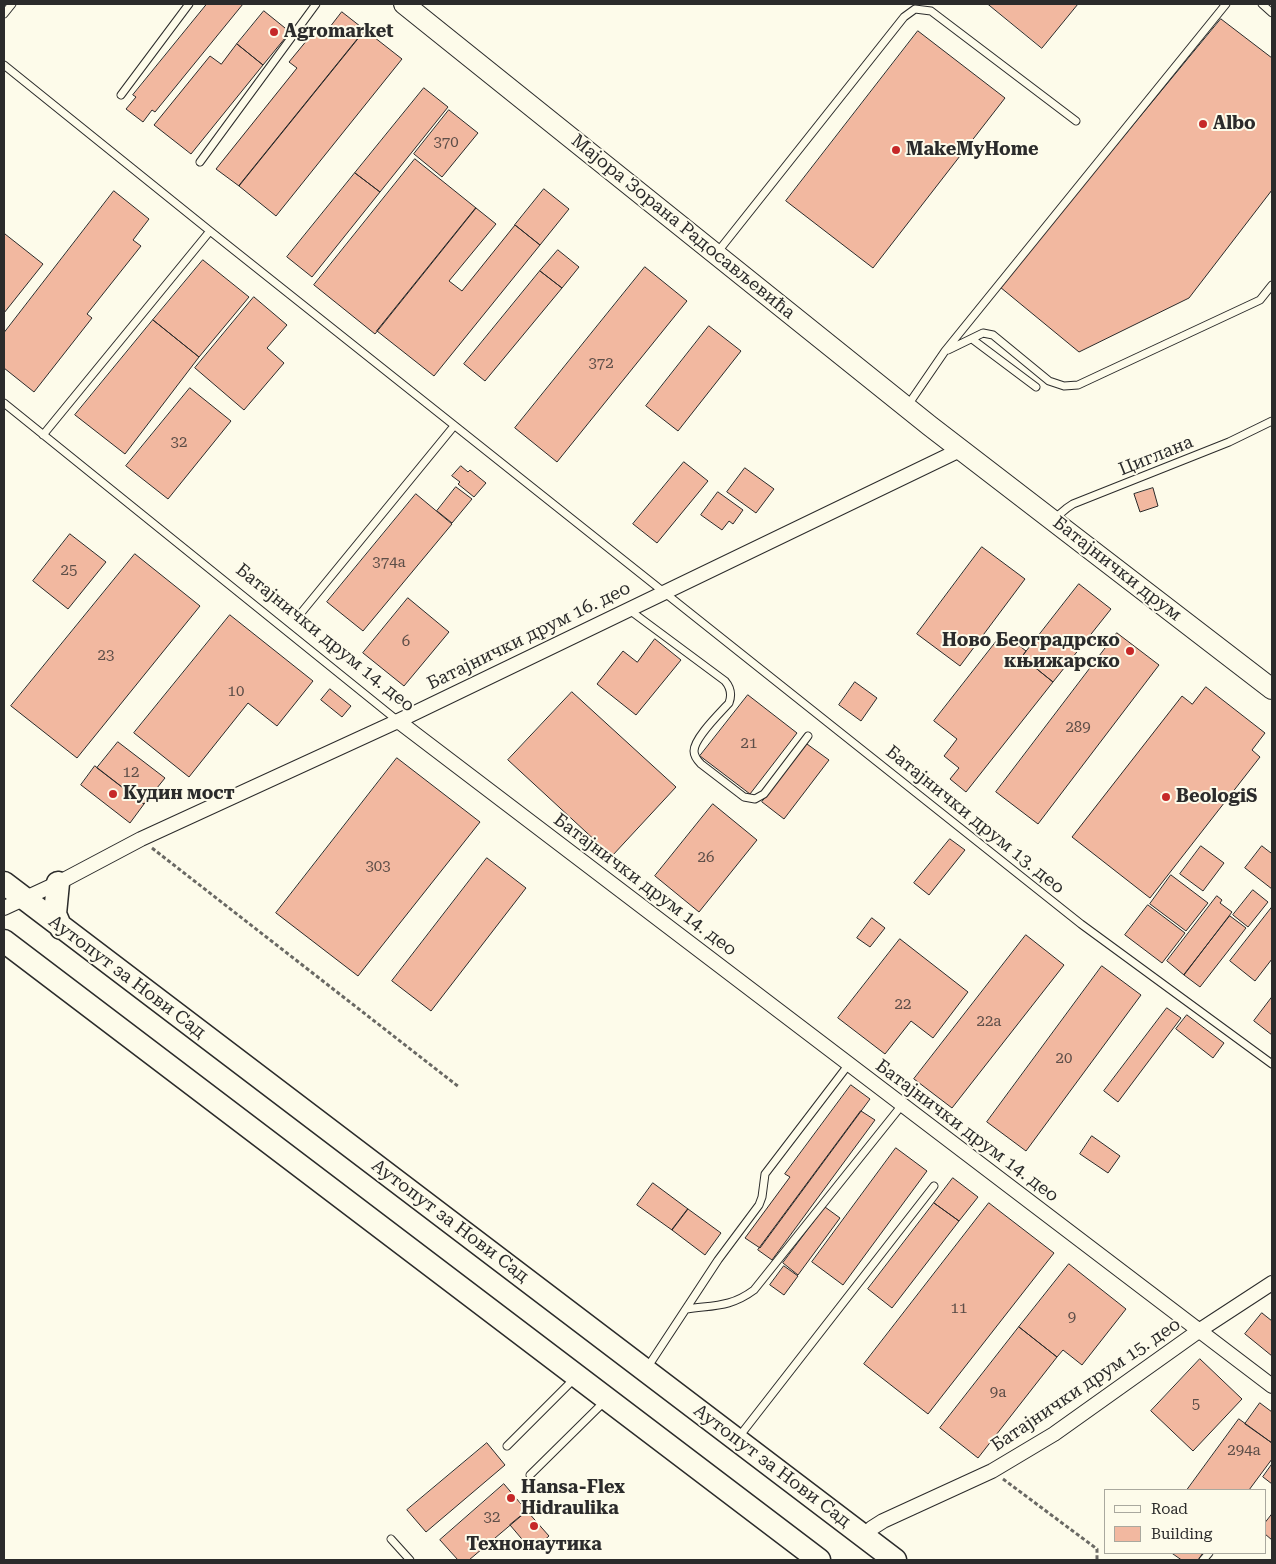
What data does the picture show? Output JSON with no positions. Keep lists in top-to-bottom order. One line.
{"streets":{"main road":["Мајора Зорана Радосављевића","Батајнички друм","Аутопут за Нови Сад"],"street":["Батајнички друм 16. део","Батајнички друм 14. део","Батајнички друм 15. део"],"lane":["Циглана","Батајнички друм 13. део"]},"crossings":[["Мајора Зорана Радосављевића","Батајнички друм"],["Мајора Зорана Радосављевића","Батајнички друм 16. део"],["Циглана","Батајнички друм"],["Батајнички друм","Батајнички друм 16. део"],["Батајнички друм 16. део","Батајнички друм 14. део"],["Батајнички друм 16. део","Батајнички друм 13. део"],["Батајнички друм 16. део","Аутопут за Нови Сад"],["Батајнички друм 14. део","Батајнички друм 15. део"],["Аутопут за Нови Сад","Батајнички друм 15. део"]],"places":["Agromarket","Albo","MakeMyHome","Ново Београдрско књижарско","Кудин мост","BeologiS","Hansa-Flex Hidraulika","Технонаутика"],"house_numbers":["370","372","32","374a","25","6","23","10","289","21","12","26","303","22","22a","20","11","9","9a","5","294a","32"],"legend":["Road","Building"]}
